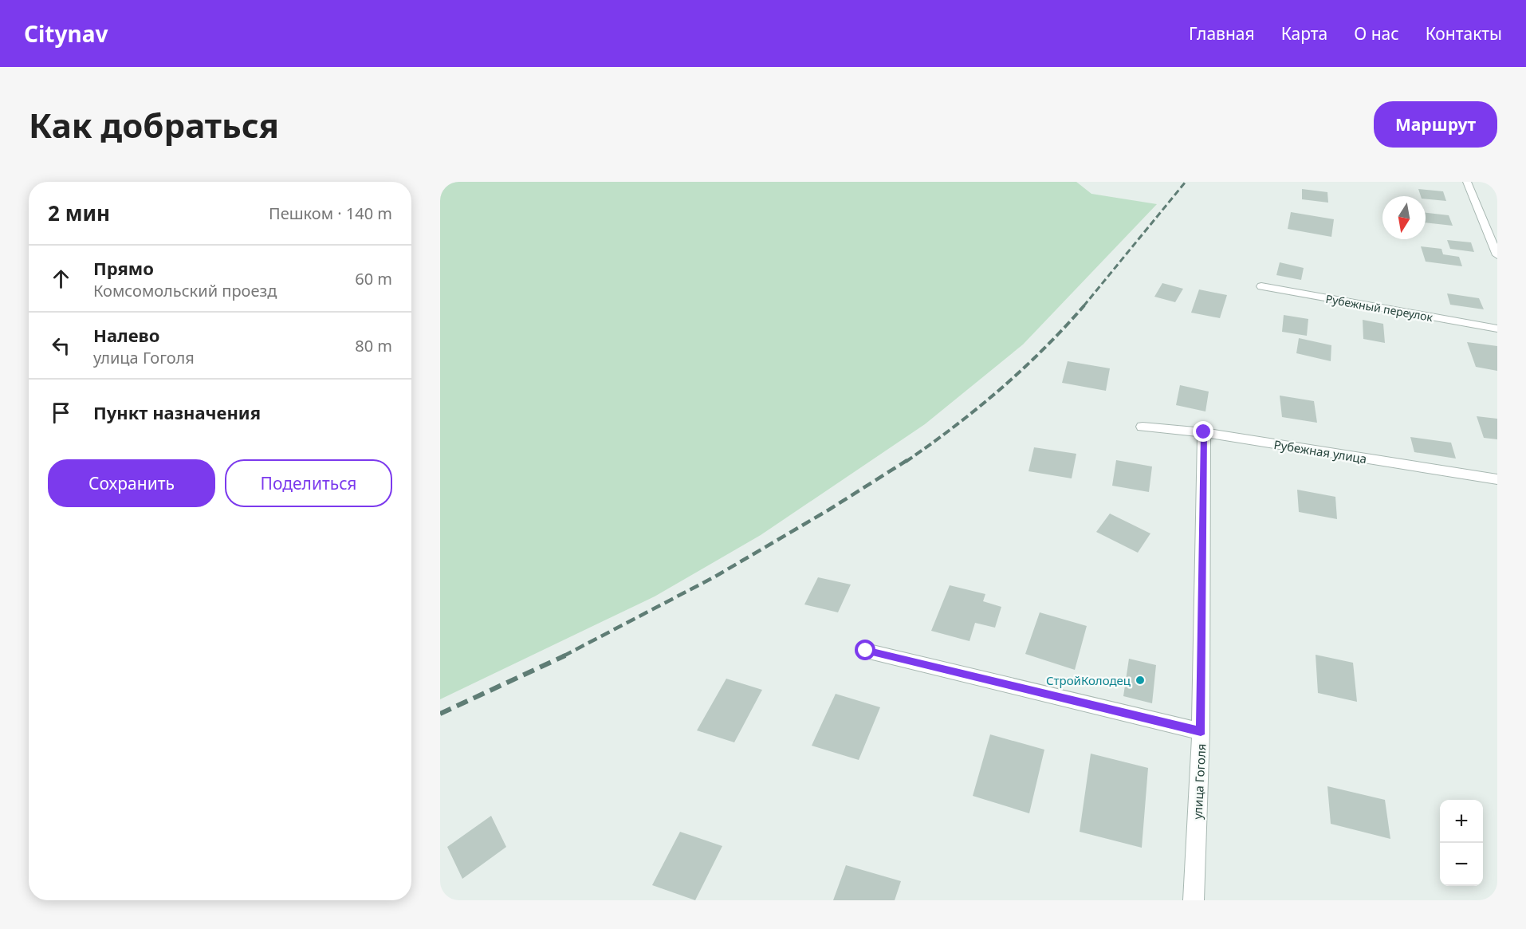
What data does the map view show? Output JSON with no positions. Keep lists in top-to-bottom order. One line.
{"streets":{"street":["Рубежный переулок","Рубежная улица","улица Гоголя"]},"crossings":[["Рубежная улица","улица Гоголя"]],"places":["СтройКолодец"],"north":"bottom","page":{"header":"Citynav","nav":["Главная","Карта","О нас","Контакты"],"buttons":["Маршрут",["Сохранить","Поделиться"]],"title":"Как добраться","heading":["2 мин","Пешком · 140 m"],"list":[["Прямо","Комсомольский проезд","60 m"],["Налево","улица Гоголя","80 m"],"Пункт назначения"],"map_buttons":["+","−"]}}
